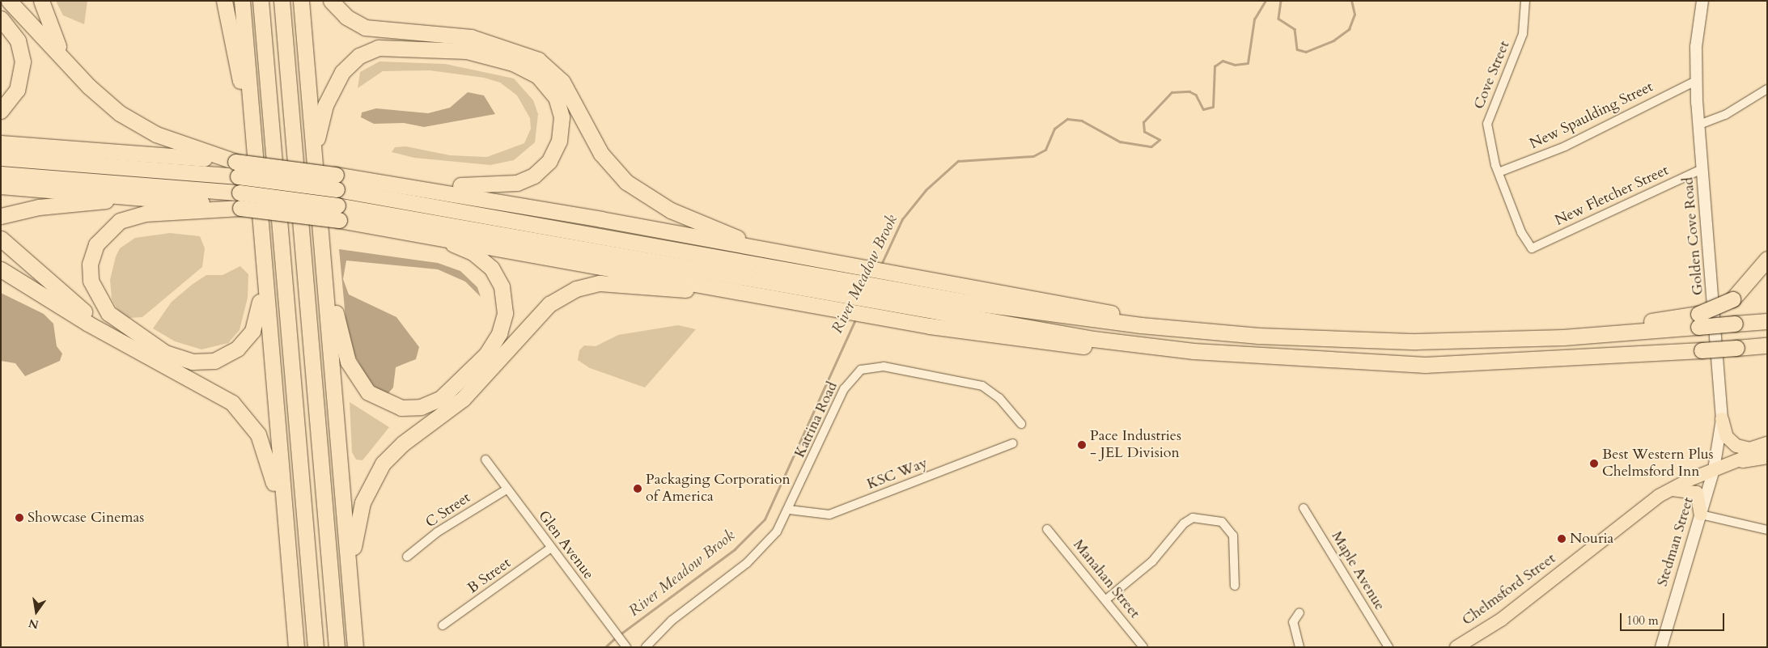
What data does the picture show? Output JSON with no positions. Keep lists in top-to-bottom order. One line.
{"streets":{"main road":["Golden Cove Road","Stedman Street","Chelmsford Street"],"street":["Cove Street","New Spaulding Street","New Fletcher Street","Katrina Road","KSC Way","C Street","Glen Avenue","Maple Avenue","B Street","Manahan Street"]},"crossings":[["Cove Street","New Spaulding Street"],["Cove Street","New Fletcher Street"],["New Spaulding Street","Golden Cove Road"],["New Fletcher Street","Golden Cove Road"],["Golden Cove Road","Stedman Street"],["Golden Cove Road","Chelmsford Street"],["Katrina Road","KSC Way"],["C Street","Glen Avenue"],["Stedman Street","Chelmsford Street"],["Glen Avenue","B Street"]],"water":["River Meadow Brook"],"places":["Pace Industries - JEL Division","Best Western Plus Chelmsford Inn","Packaging Corporation of America","Showcase Cinemas","Nouria"],"scale_bar":"100 m","north":"bottom"}
